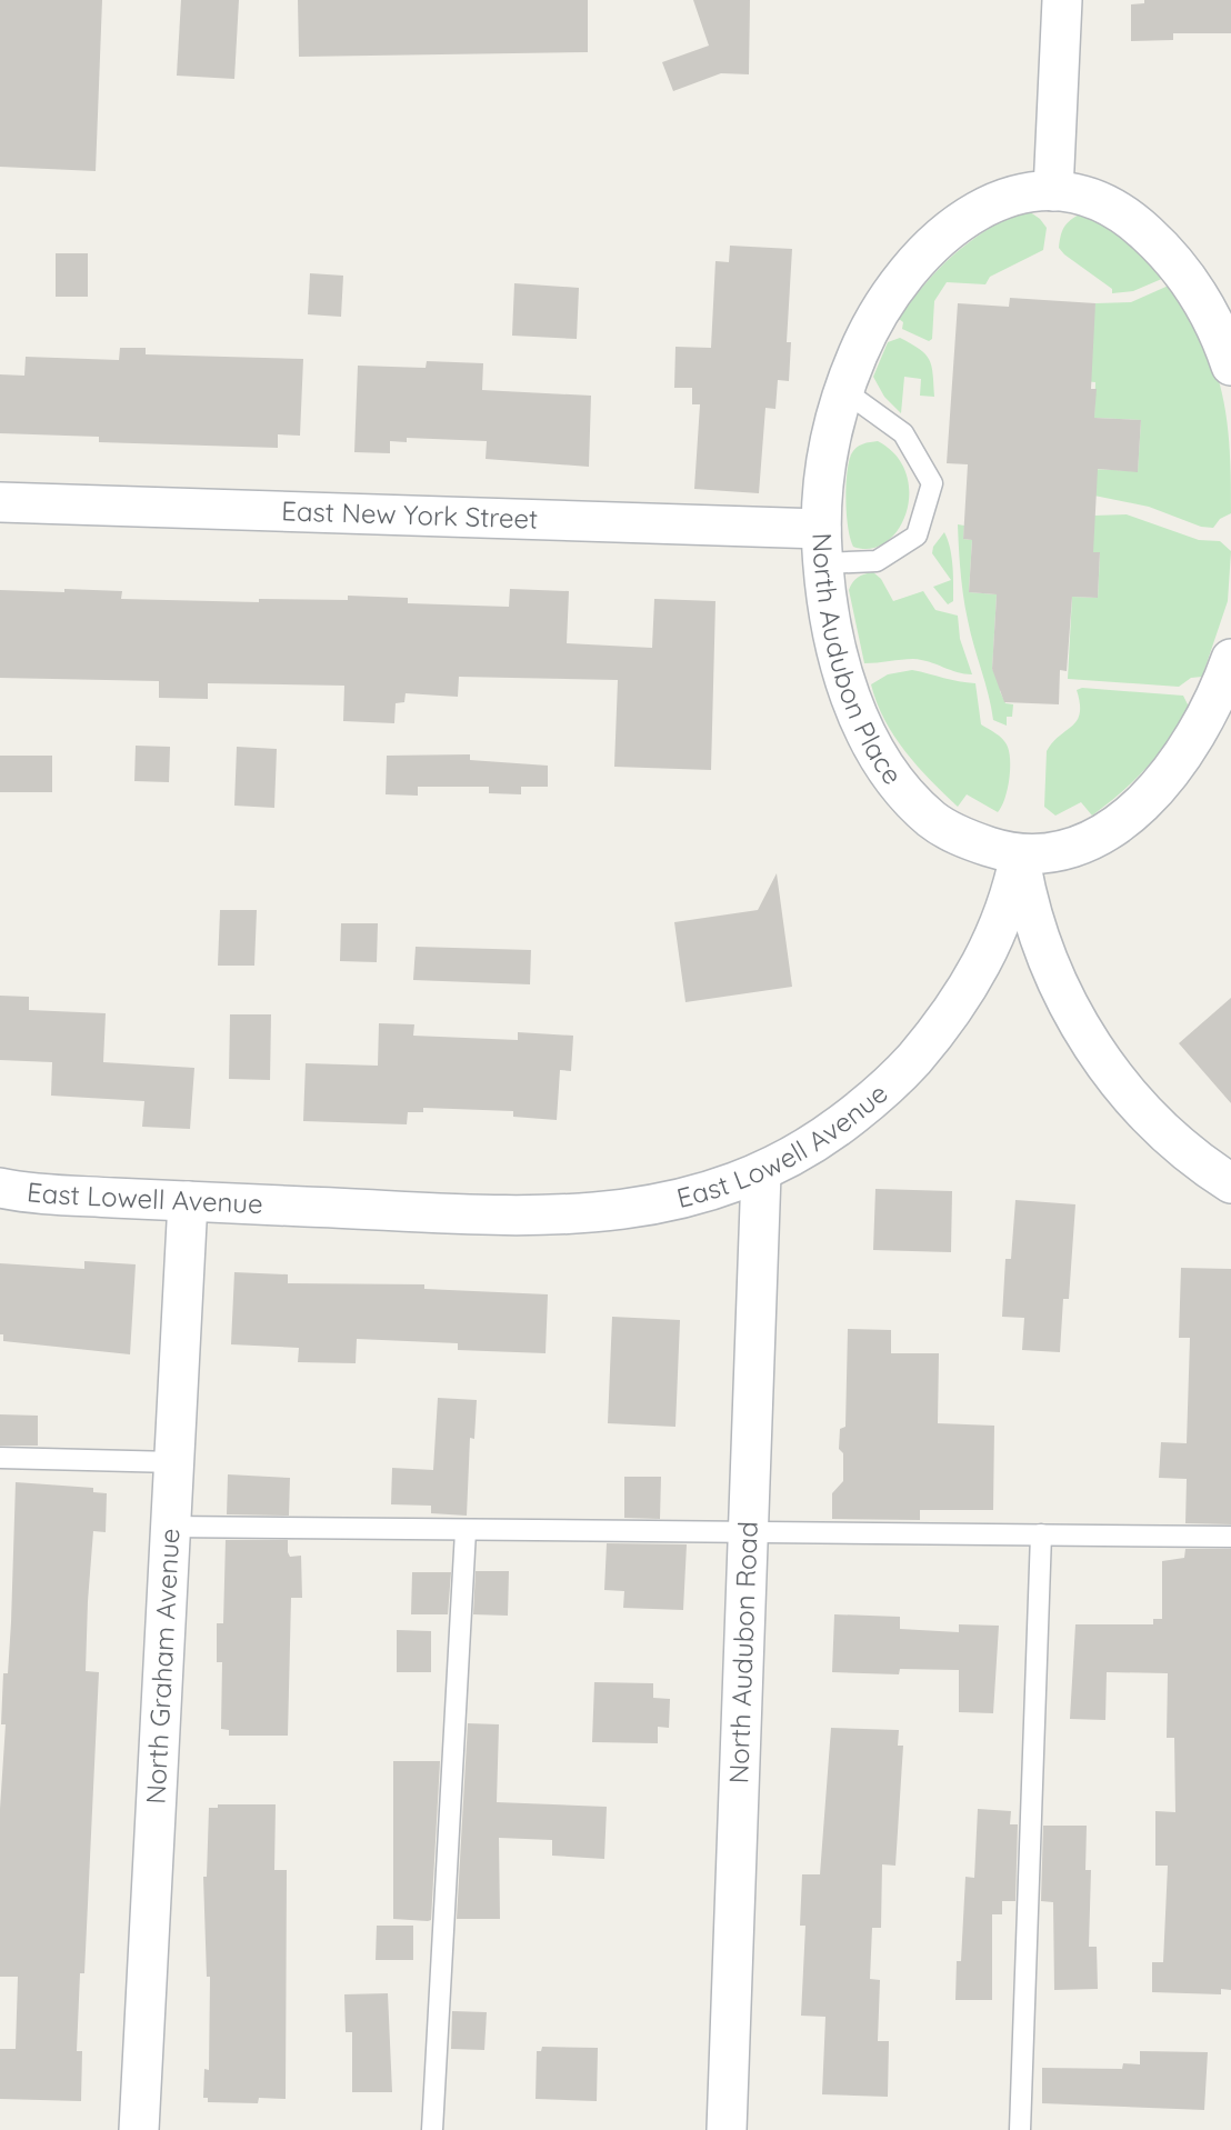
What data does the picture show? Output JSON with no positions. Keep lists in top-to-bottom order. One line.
{"streets":{"street":["East New York Street","North Audubon Place","East Lowell Avenue","North Audubon Road","North Graham Avenue"]},"crossings":[["East New York Street","North Audubon Place"],["North Audubon Place","East Lowell Avenue"],["East Lowell Avenue","North Audubon Road"],["East Lowell Avenue","North Graham Avenue"]]}
